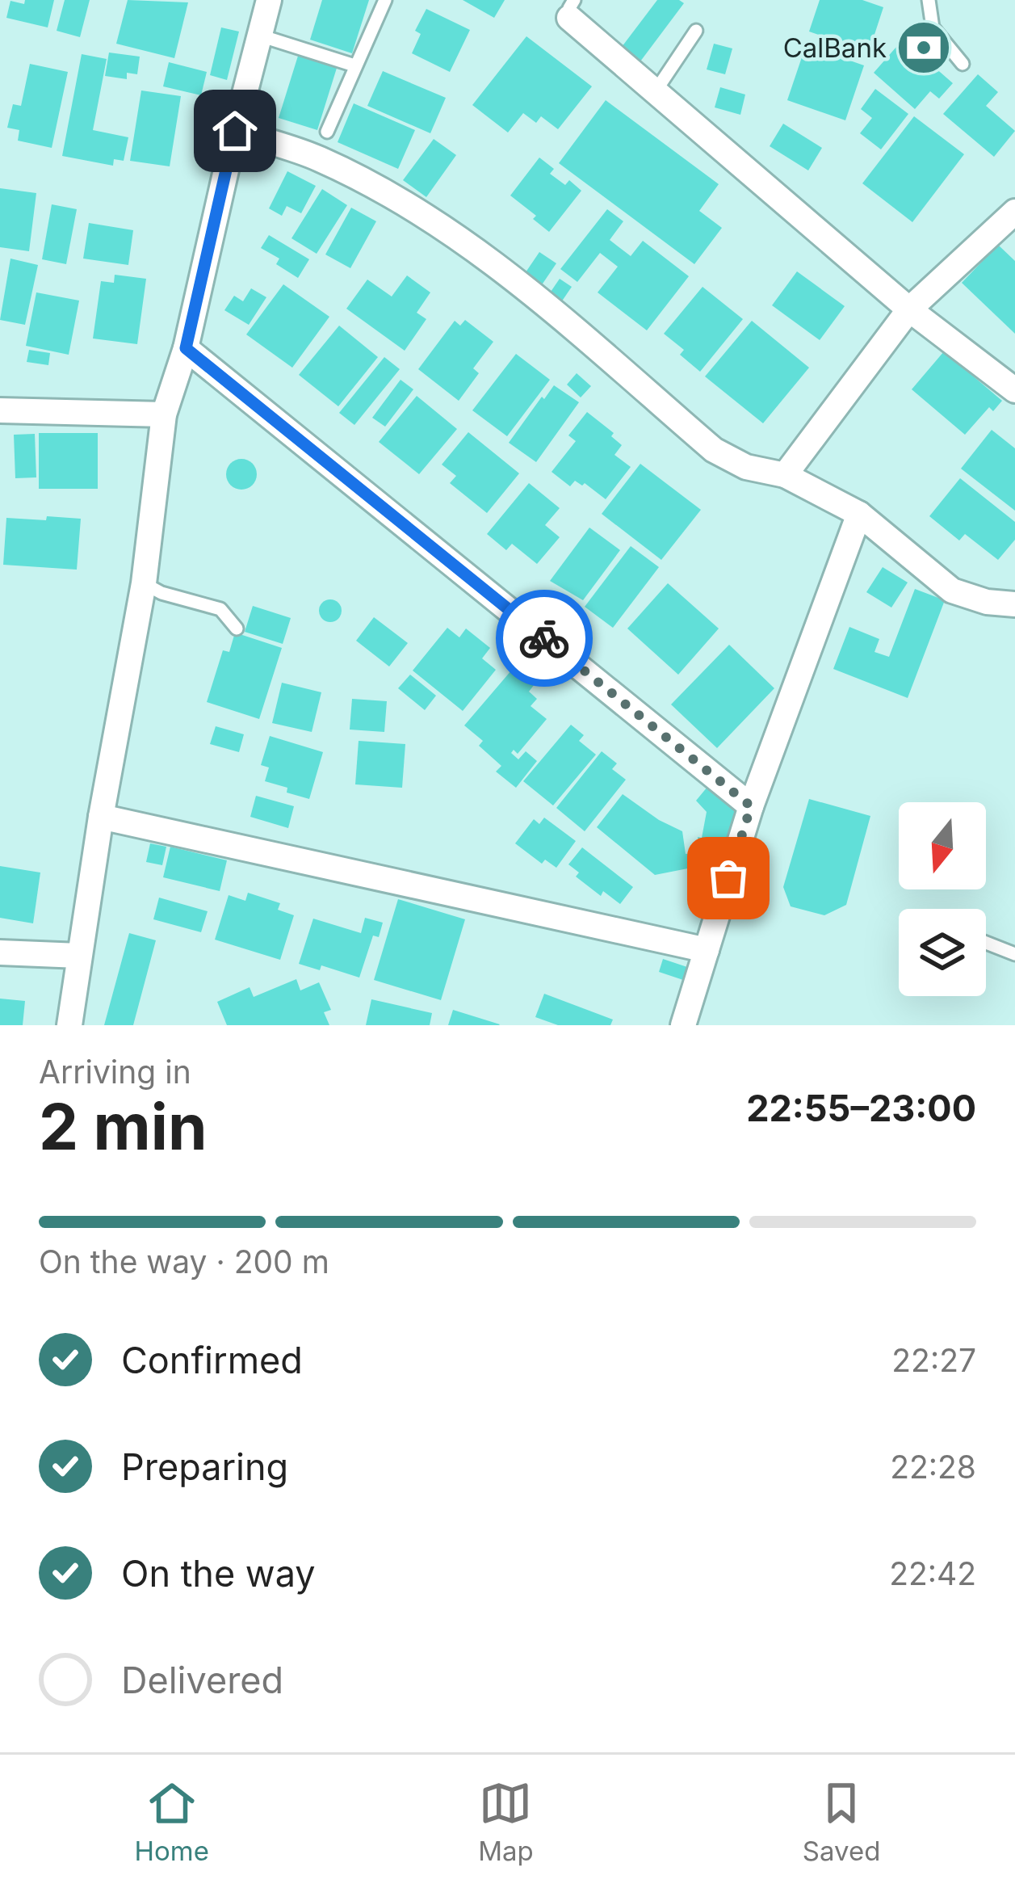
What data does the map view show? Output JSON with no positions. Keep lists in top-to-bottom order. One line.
{"places":{"bank":["CalBank"]},"north":"bottom","page":{"heading":["2 min","Arriving in","22:55–23:00"],"bar":"On the way · 200 m","list":[["Confirmed","22:27"],["Preparing","22:28"],["On the way","22:42"],"Delivered"],"tabs":["Home","Map","Saved"]}}
